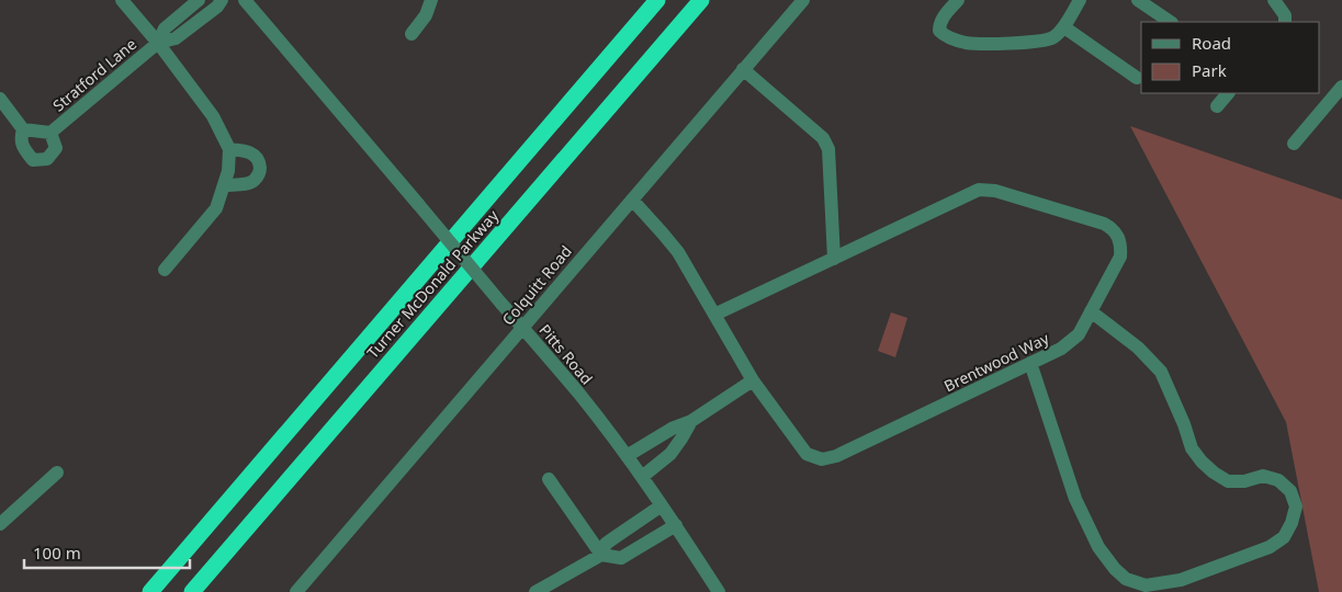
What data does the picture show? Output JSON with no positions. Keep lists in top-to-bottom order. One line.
{"streets":{"highway":["Turner McDonald Parkway"],"street":["Stratford Lane","Colquitt Road","Pitts Road","Brentwood Way"]},"crossings":[["Colquitt Road","Pitts Road"],["Colquitt Road","Brentwood Way"]],"legend":["Road","Park"],"scale_bar":"100 m"}
